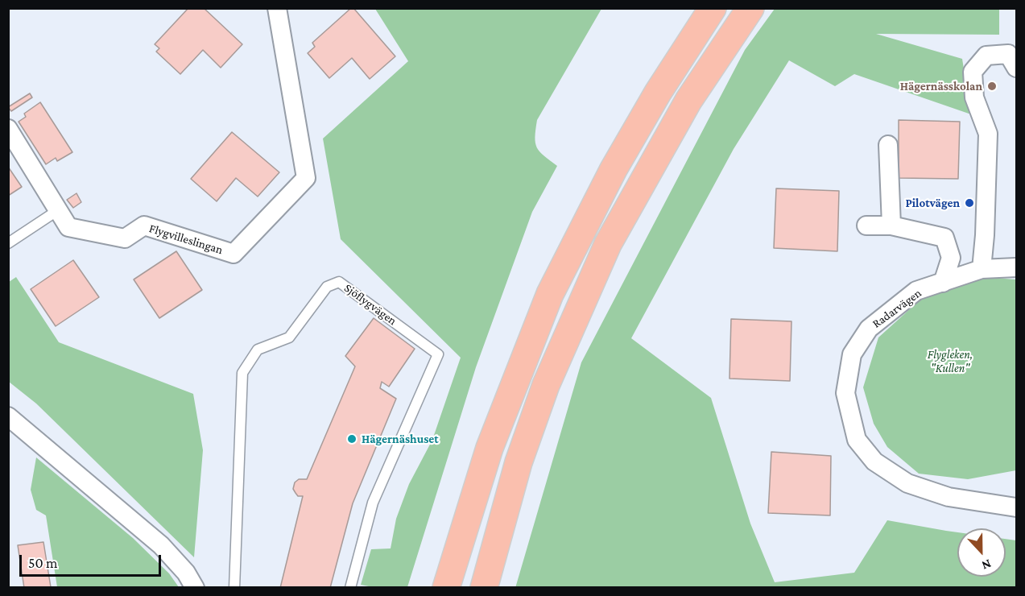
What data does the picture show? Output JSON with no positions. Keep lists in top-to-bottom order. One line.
{"streets":{"street":["Flygvilleslingan","Radarvägen"],"lane":["Sjöflygvägen"]},"parks":["Flygleken, \"Kullen\""],"places":["Hägernässkolan","Pilotvägen","Hägernäshuset"],"scale_bar":"50 m","north":"bottom"}
